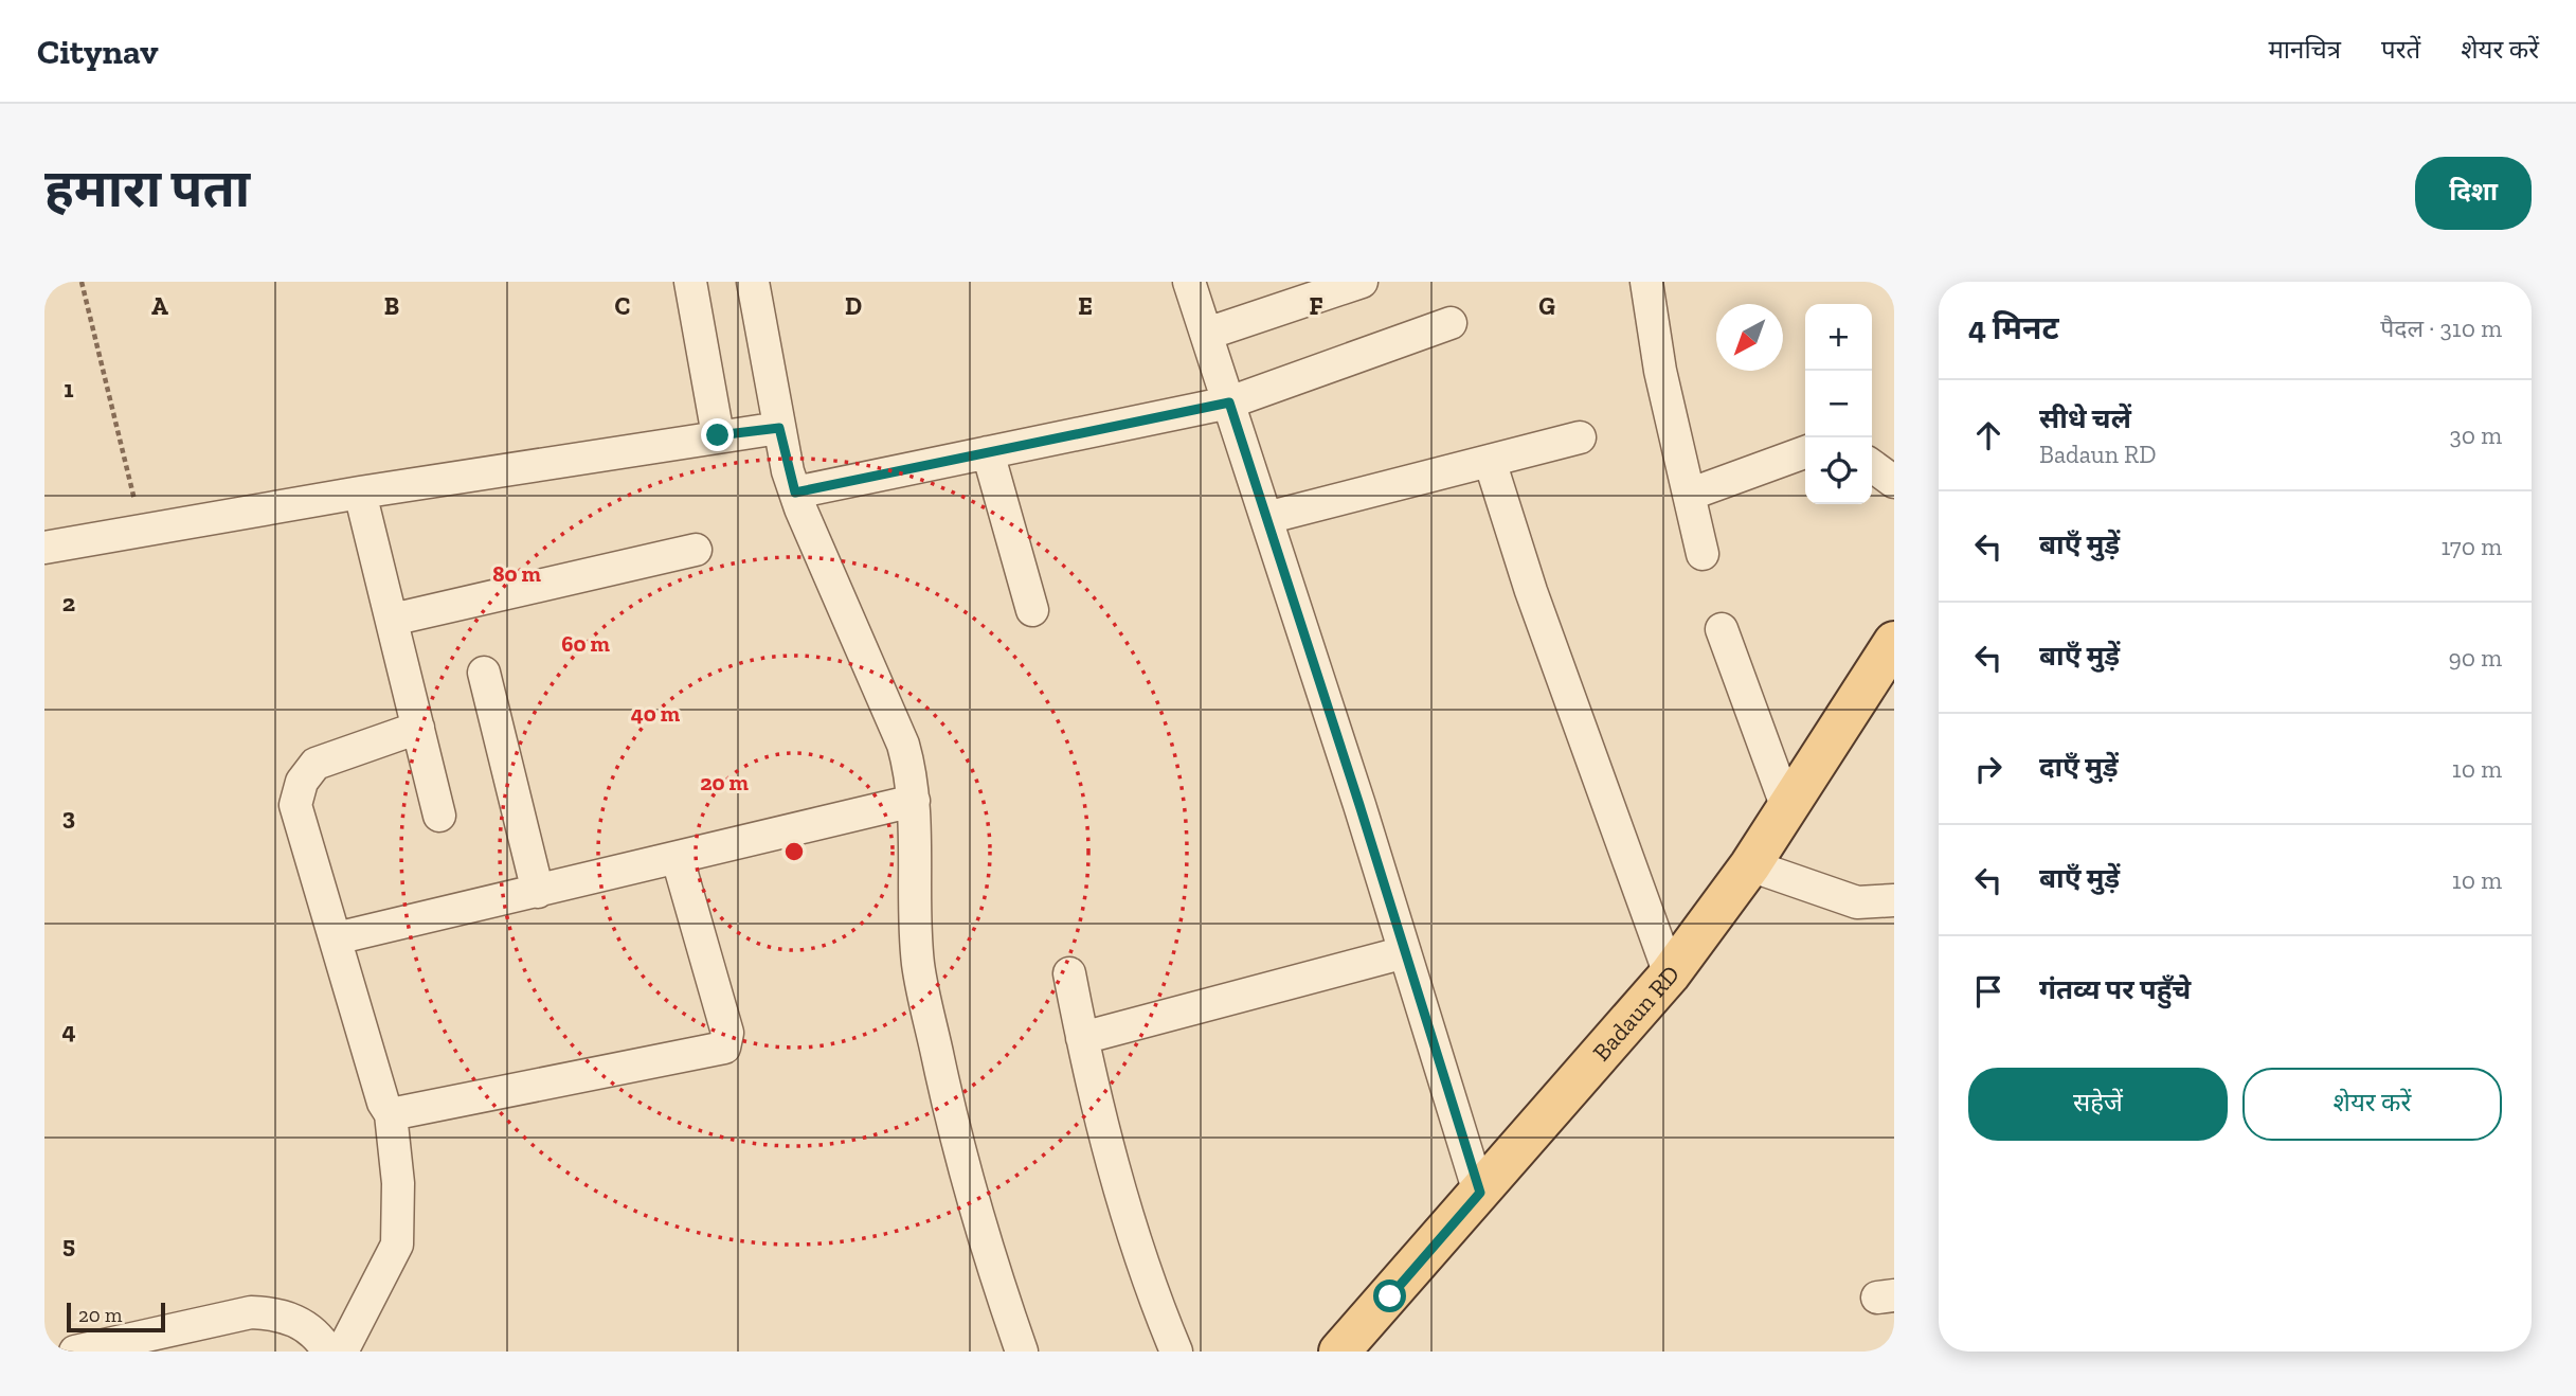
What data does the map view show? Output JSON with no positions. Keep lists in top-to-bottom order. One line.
{"streets":{"main road":["Badaun RD"]},"scale_bar":"20 m","north":"bottom left","page":{"header":"Citynav","nav":["मानचित्र","परतें","शेयर करें"],"buttons":["दिशा",["सहेजें","शेयर करें"]],"title":"हमारा पता","heading":["4 मिनट","पैदल · 310 m"],"map_buttons":["+","−"],"list":[["सीधे चलें","Badaun RD","30 m"],["बाएँ मुड़ें","170 m"],["बाएँ मुड़ें","90 m"],["दाएँ मुड़ें","10 m"],["बाएँ मुड़ें","10 m"],"गंतव्य पर पहुँचे"],"scale":"20 m"},"grid":{"columns":["A","B","C","D","E","F","G"],"rows":["1","2","3","4","5"]},"rings":["80 m","60 m","40 m","20 m"]}
